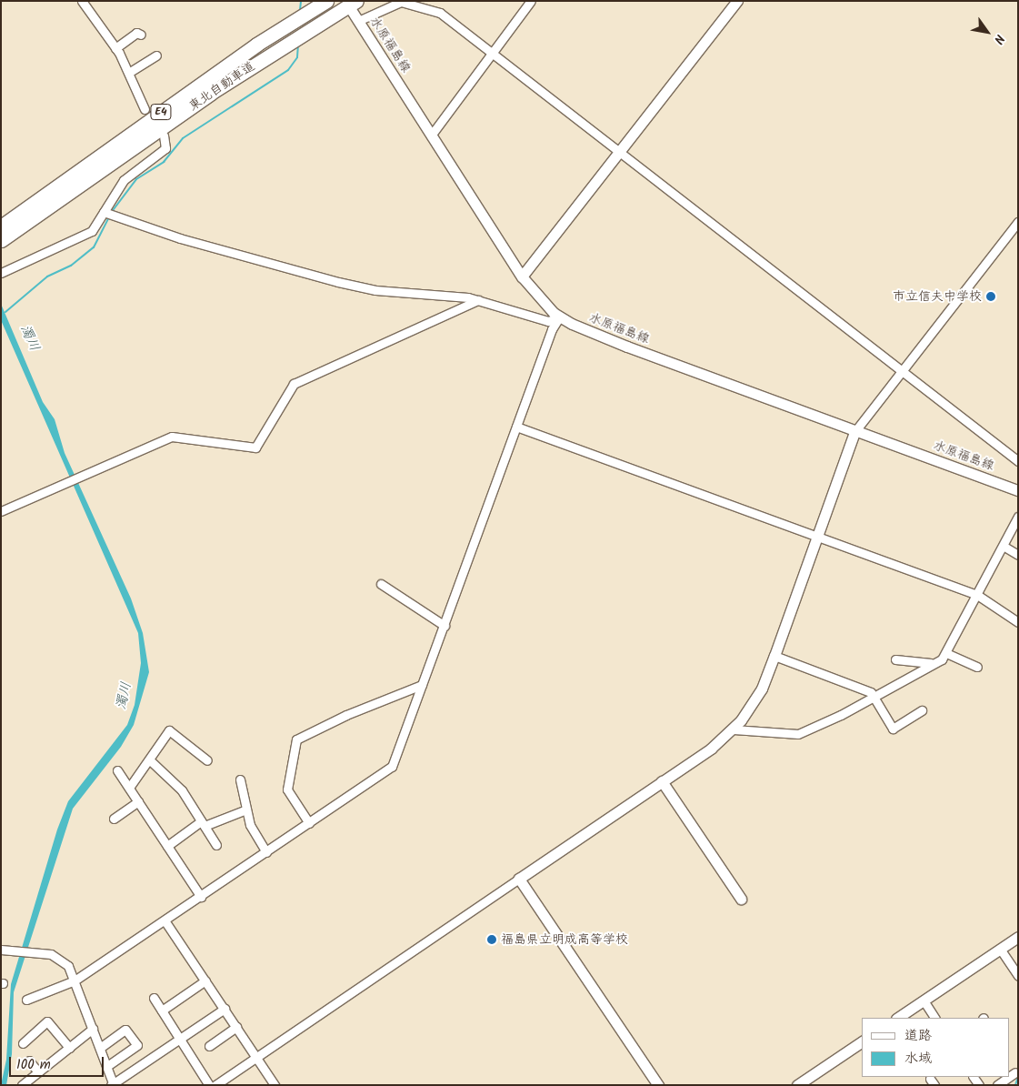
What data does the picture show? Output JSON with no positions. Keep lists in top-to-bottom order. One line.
{"streets":{"highway":["東北自動車道","E4"],"street":["水原福島線"]},"crossings":[["水原福島線","東北自動車道"]],"water":["濁川"],"places":["市立信夫中学校","福島県立明成高等学校"],"legend":["道路","水域"],"scale_bar":"100 m","north":"bottom right"}
